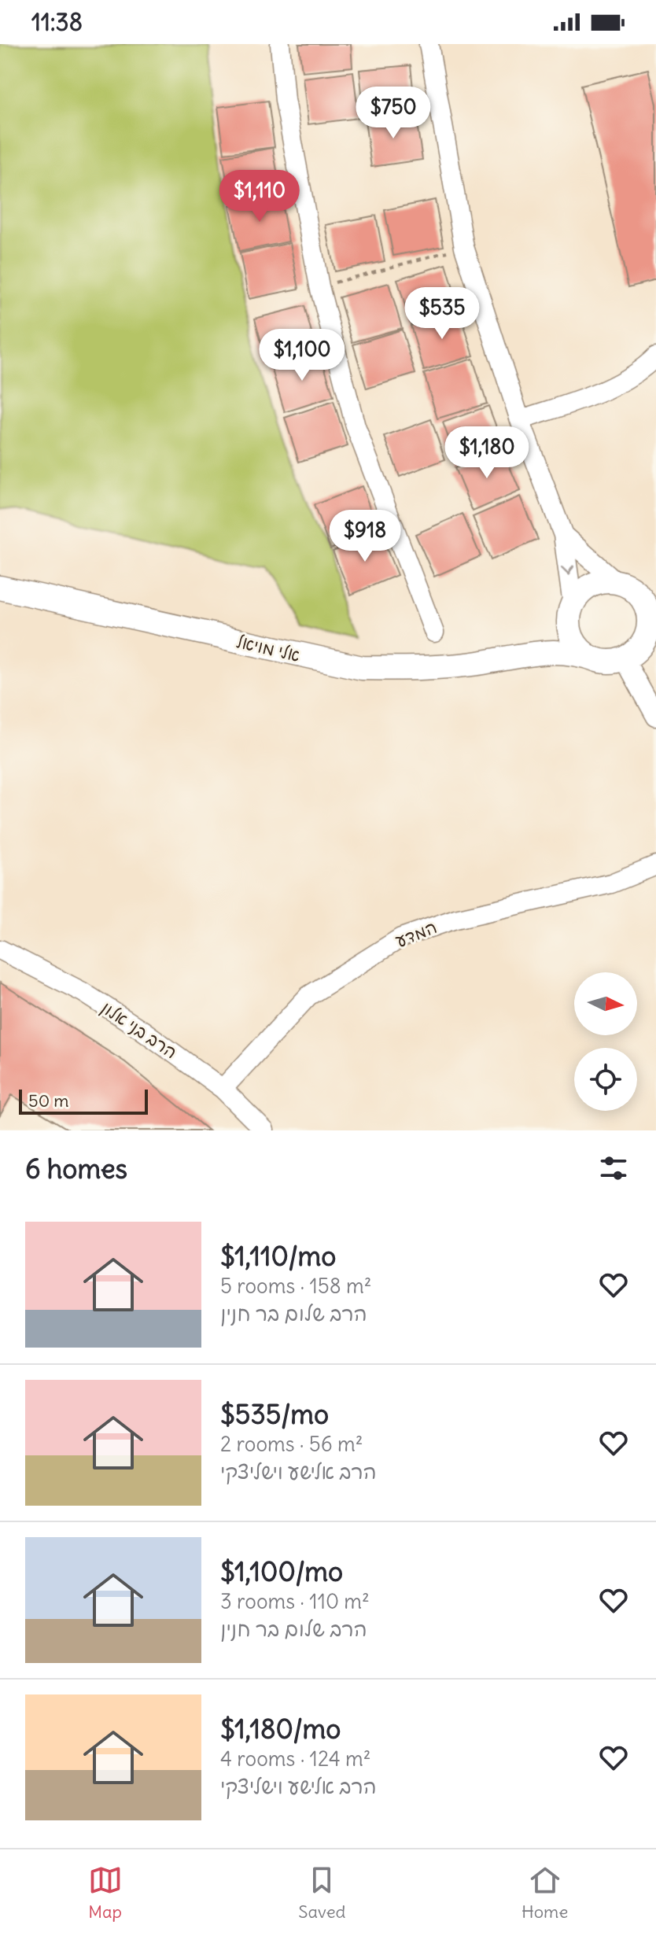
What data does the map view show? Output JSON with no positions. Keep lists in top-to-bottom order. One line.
{"streets":{"street":["אלי מויאל","המדע","הרב בני אלון"]},"crossings":[["המדע","הרב בני אלון"]],"scale_bar":"50 m","north":"right","page":{"status":"11:38","price":["$750","$1,110","$535","$1,100","$1,180","$918"],"scale":"50 m","heading":"6 homes","list":[{"name":"$1,110/mo","note":"5 rooms · 158 m² · הרב שלום בר חנין"},{"name":"$535/mo","note":"2 rooms · 56 m² · הרב אלישע וישליצקי"},{"name":"$1,100/mo","note":"3 rooms · 110 m² · הרב שלום בר חנין"},{"name":"$1,180/mo","note":"4 rooms · 124 m² · הרב אלישע וישליצקי"}],"tabs":["Map","Saved","Home"]}}
